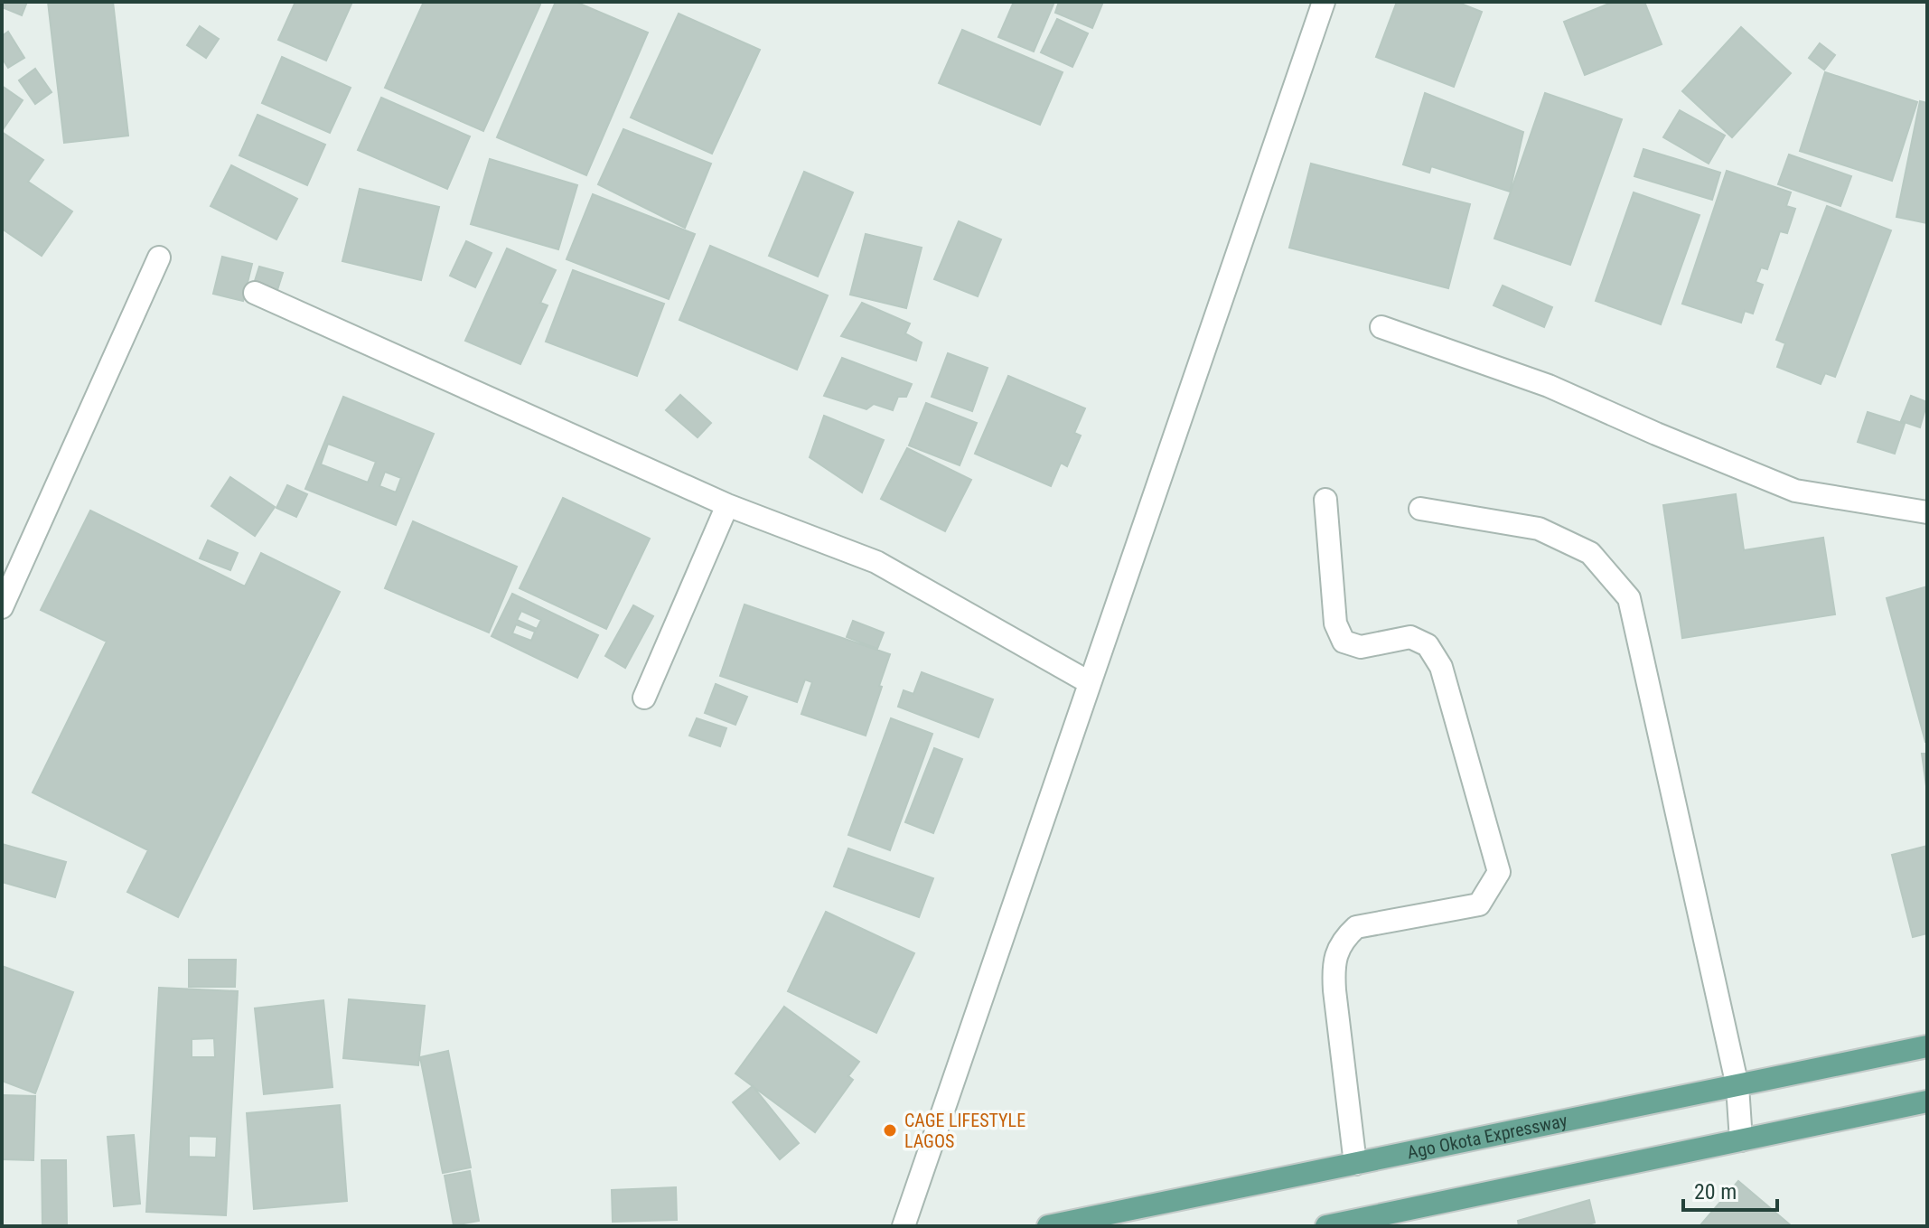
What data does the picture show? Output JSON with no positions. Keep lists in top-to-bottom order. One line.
{"streets":{"main road":["Ago Okota Expressway"]},"places":["CAGE LIFESTYLE LAGOS"],"scale_bar":"20 m"}
